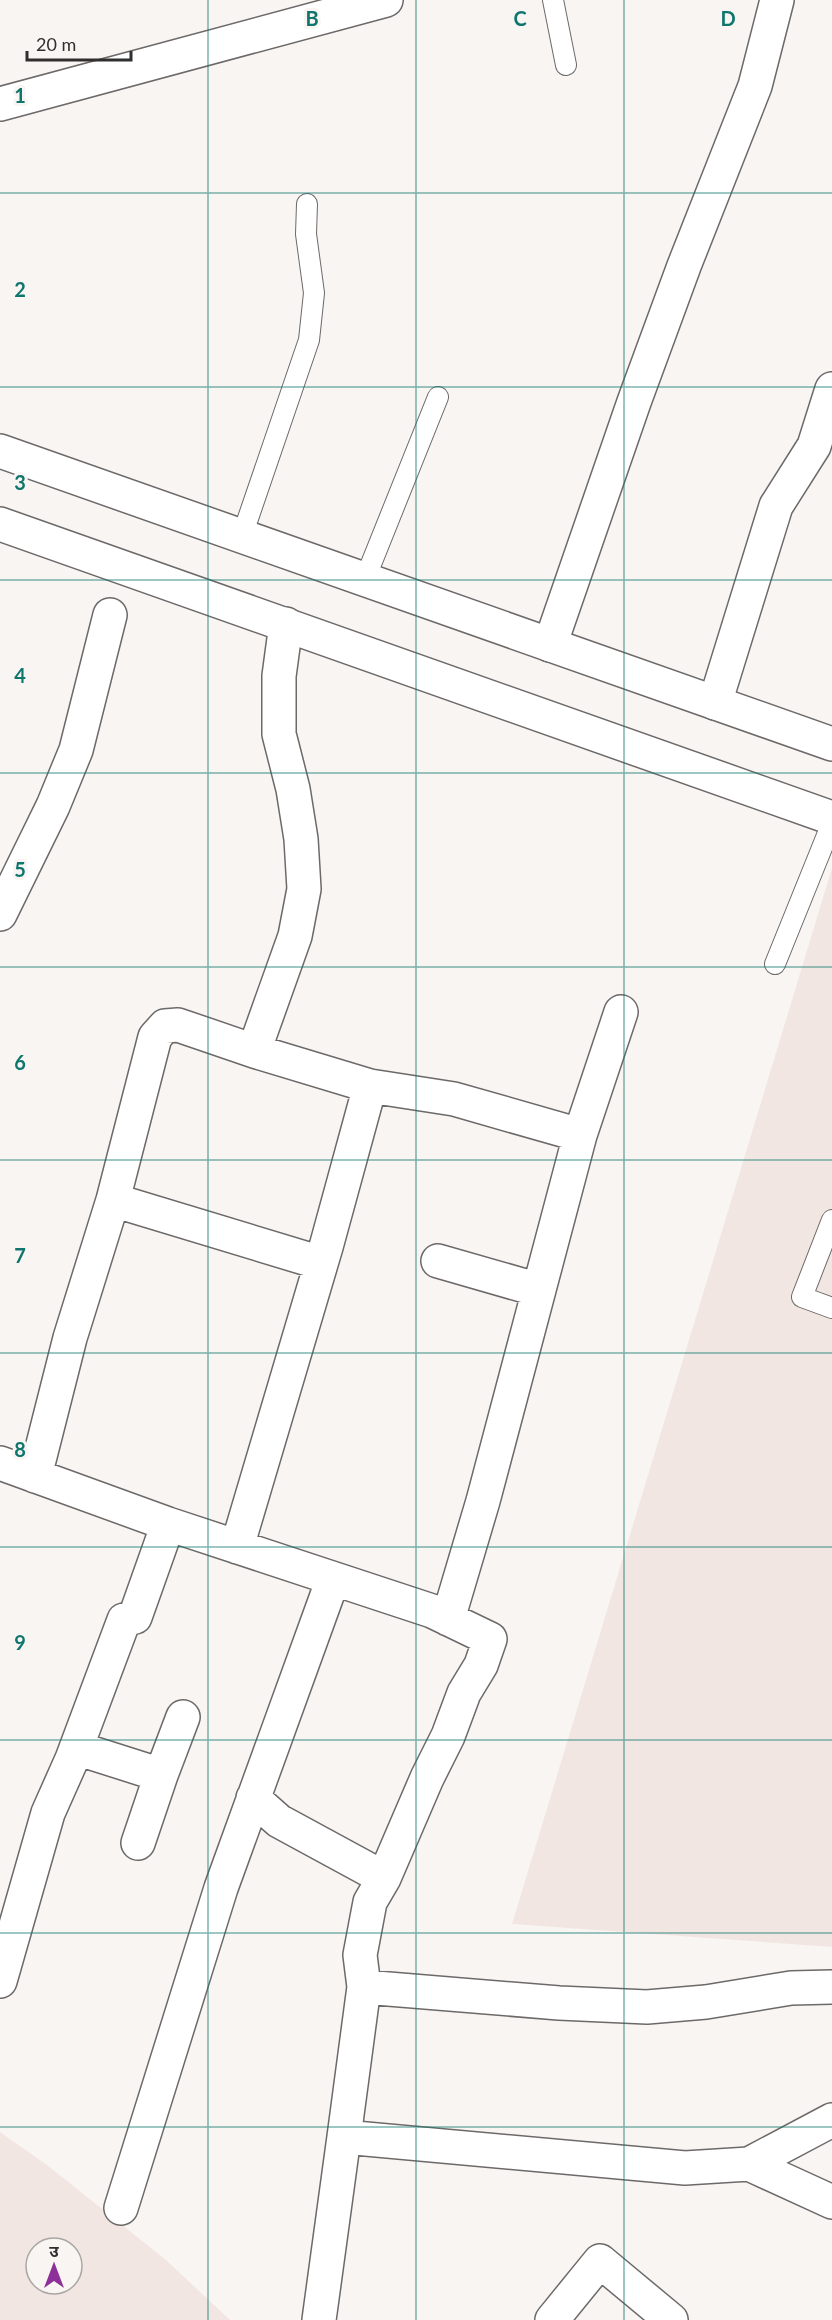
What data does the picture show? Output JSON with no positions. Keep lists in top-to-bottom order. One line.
{"scale_bar":"20 m","north":"top","grid":{"columns":["B","C","D"],"rows":["1","2","3","4","5","6","7","8","9"]}}
